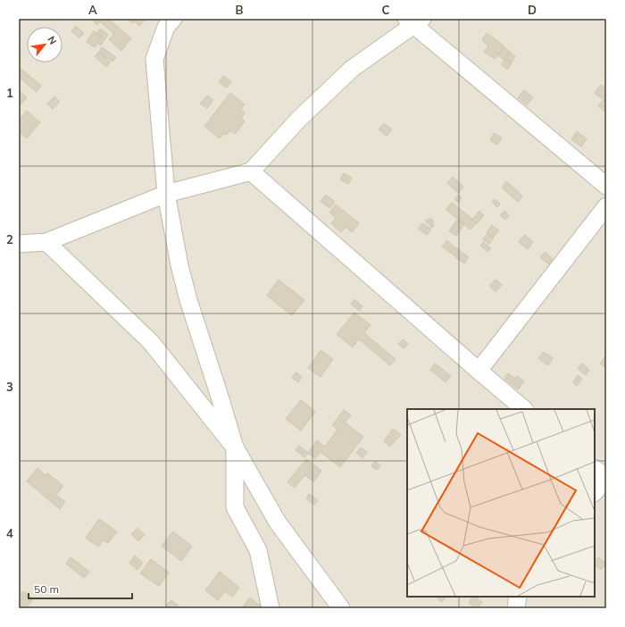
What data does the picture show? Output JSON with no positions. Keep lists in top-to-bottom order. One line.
{"scale_bar":"50 m","north":"top right","grid":{"columns":["A","B","C","D"],"rows":["1","2","3","4"]}}
